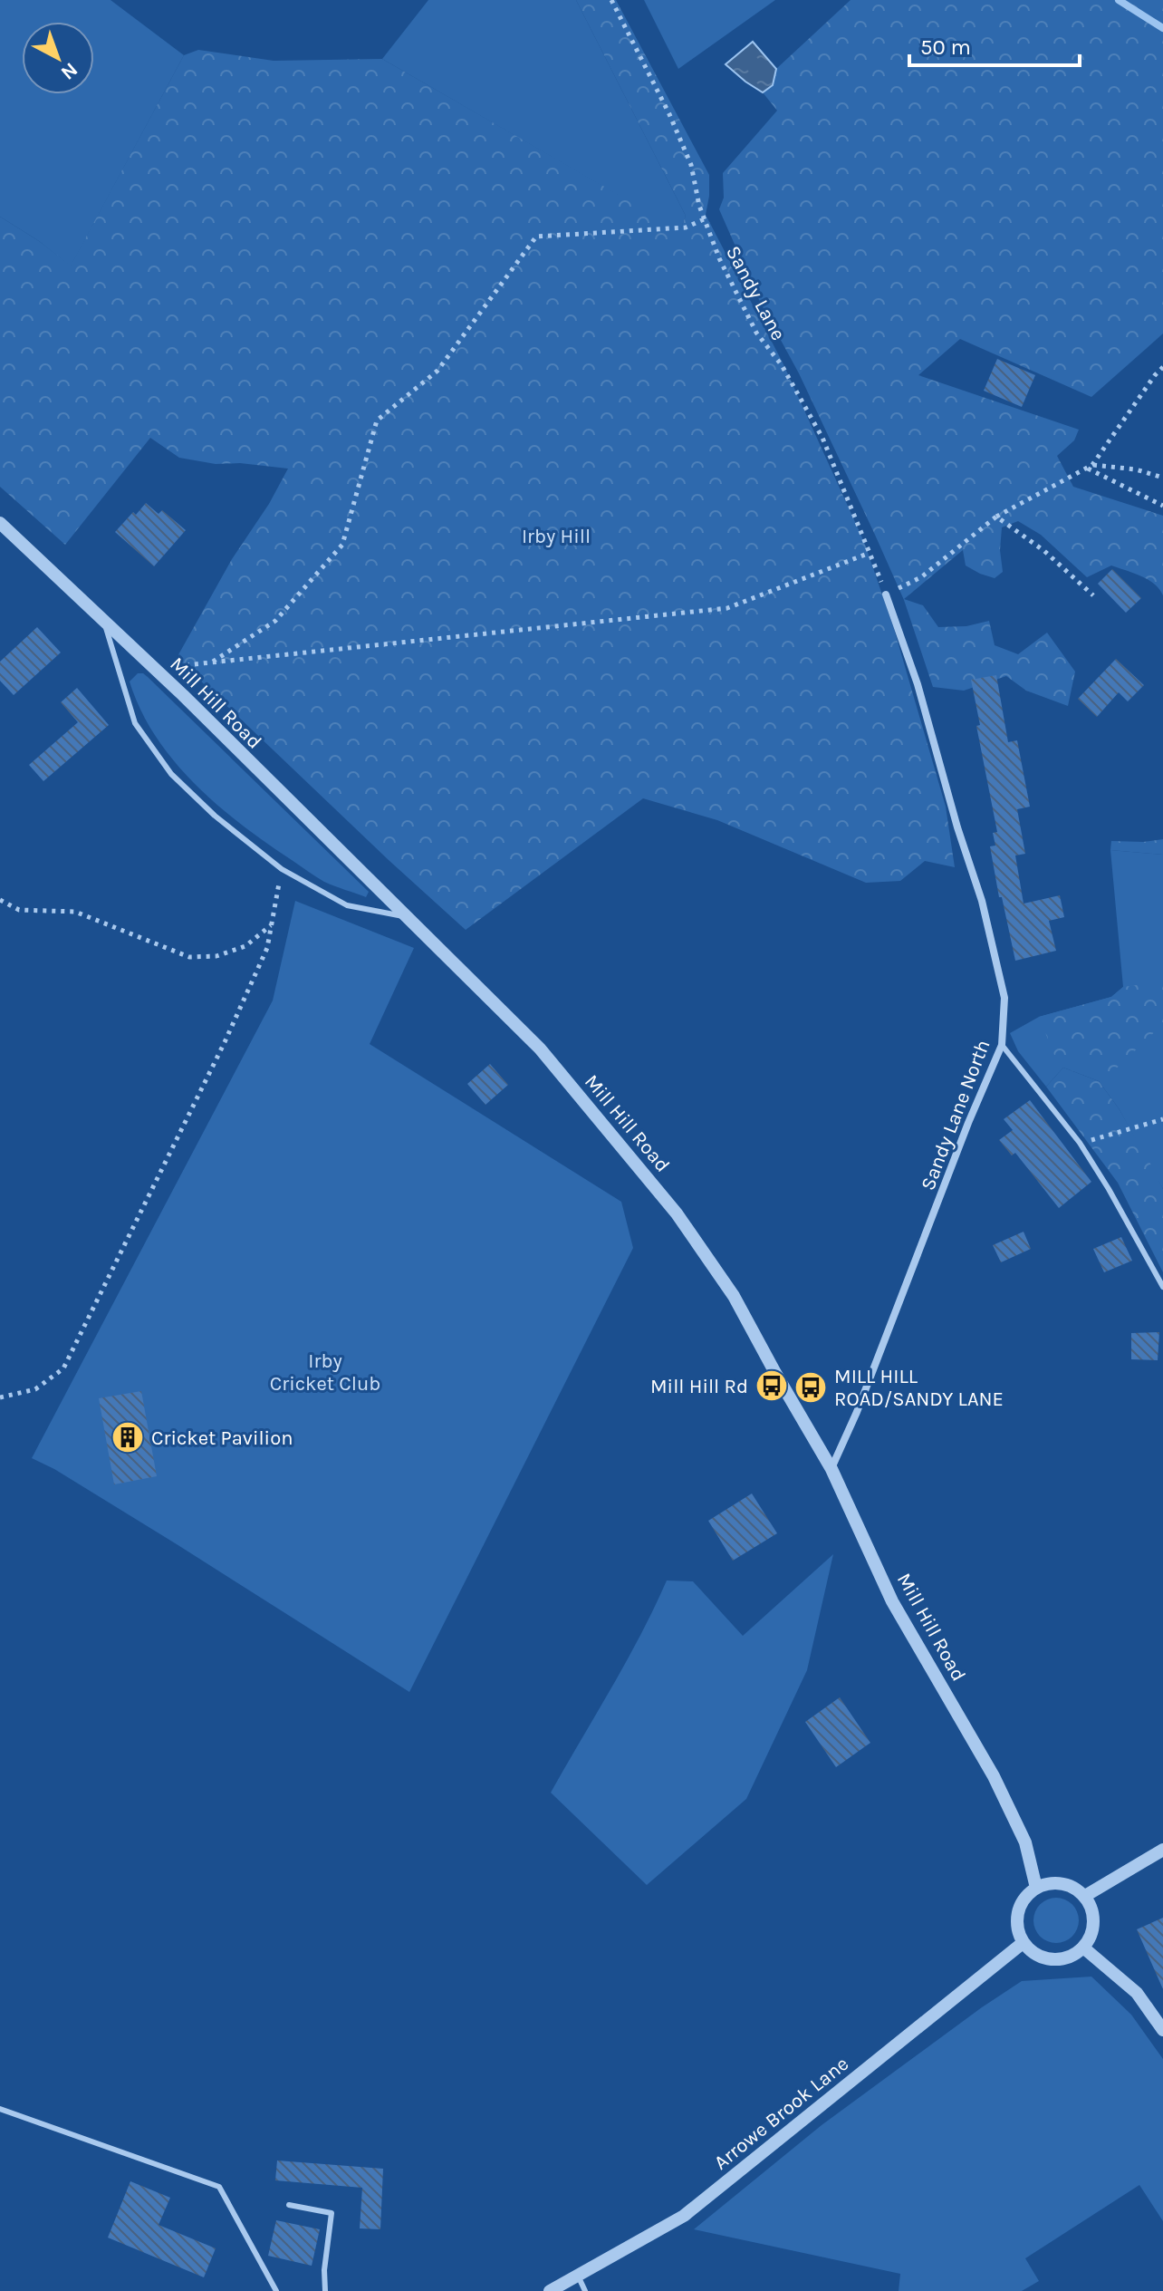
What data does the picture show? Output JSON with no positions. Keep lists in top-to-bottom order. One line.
{"streets":{"street":["Mill Hill Road","Sandy Lane North","Arrowe Brook Lane"],"path":["Sandy Lane"]},"crossings":[["Sandy Lane","Sandy Lane North"],["Mill Hill Road","Sandy Lane North"],["Mill Hill Road","Arrowe Brook Lane"]],"parks":["Irby Hill","Irby Cricket Club"],"places":{"bus stop":["Mill Hill Rd","MILL HILL ROAD/SANDY LANE"],"building":["Cricket Pavilion"]},"scale_bar":"50 m","north":"bottom right"}
